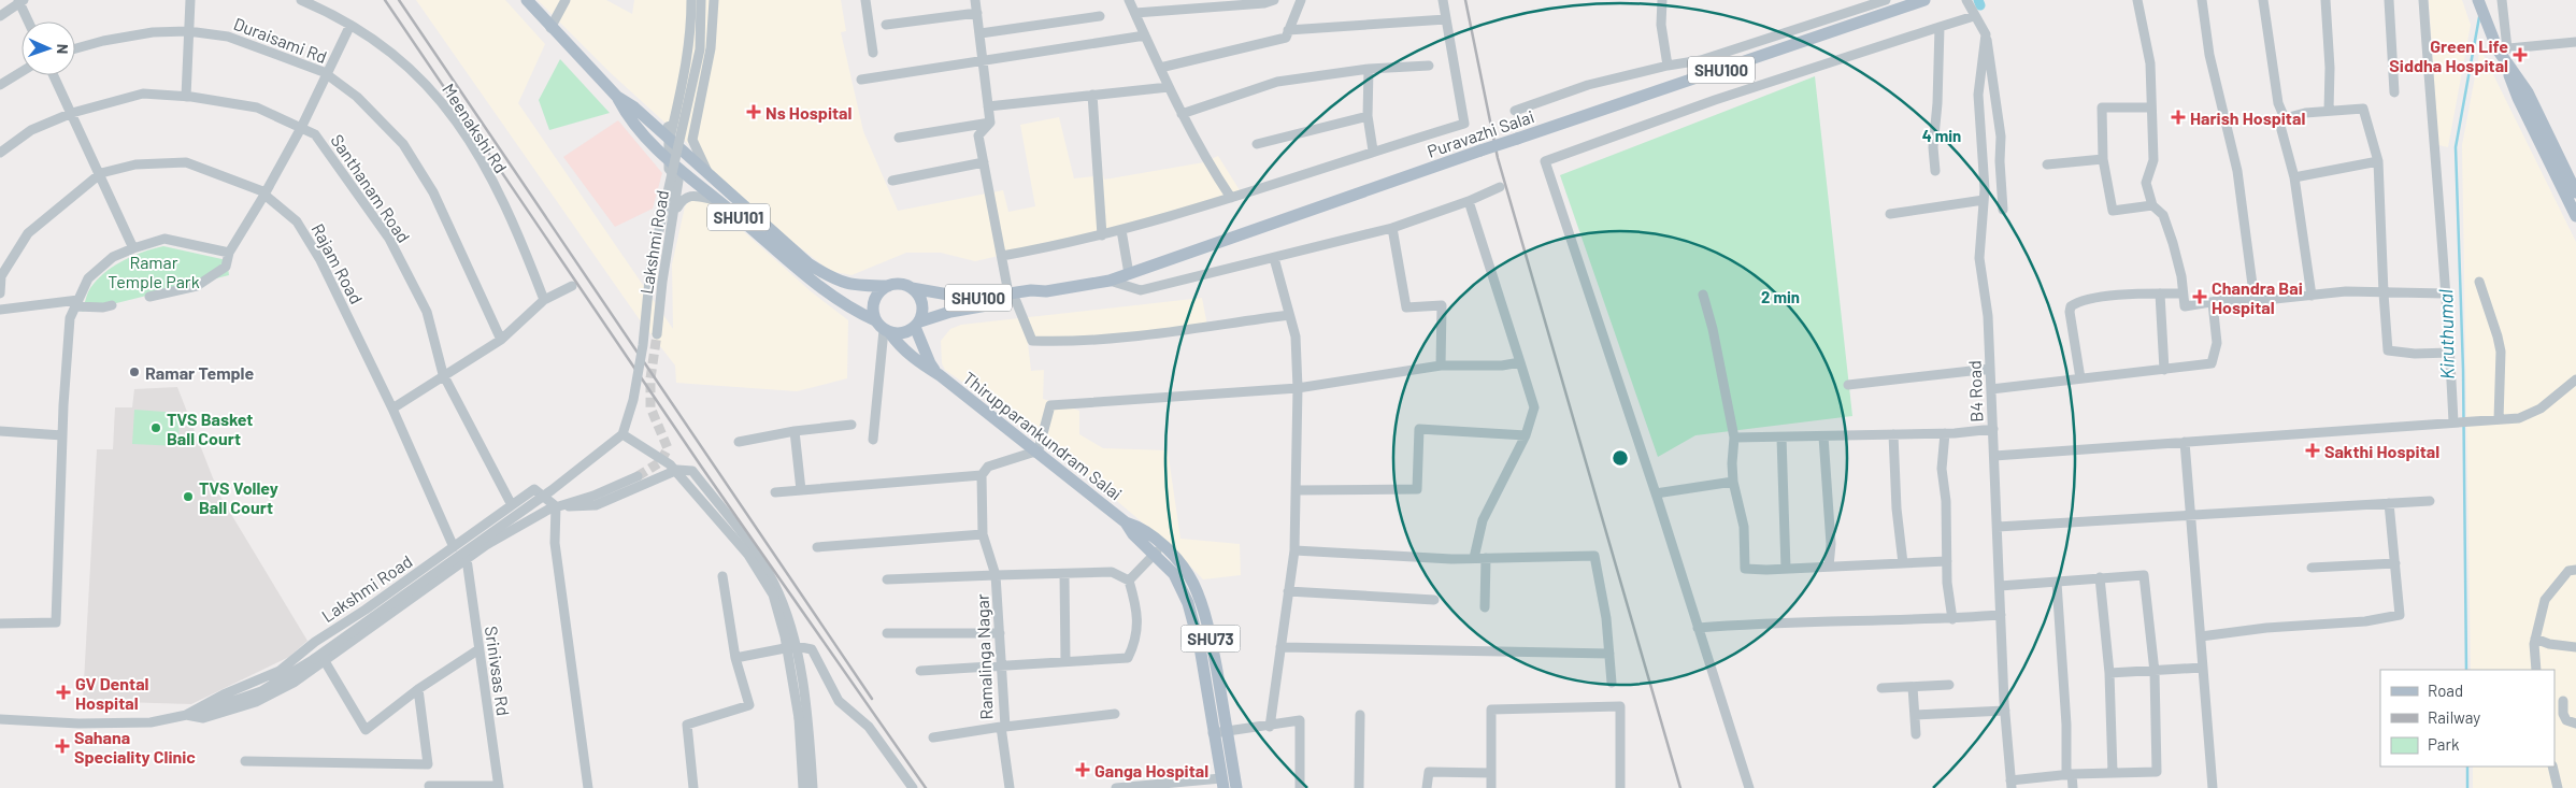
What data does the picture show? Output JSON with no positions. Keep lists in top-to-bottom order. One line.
{"streets":{"main road":["SHU100","Puravazhi Salai","SHU101","Thirupparankundram Salai","SHU73"],"street":["Duraisami Rd","Meenakshi Rd","Santhanam Road","Lakshmi Road","Rajam Road","B4 Road","Ramalinga Nagar","Srinivsas Rd"]},"crossings":[["Puravazhi Salai","SHU101"],["Puravazhi Salai","Thirupparankundram Salai"],["Santhanam Road","Lakshmi Road"],["SHU101","Thirupparankundram Salai"],["Lakshmi Road","Rajam Road"],["Lakshmi Road","Thirupparankundram Salai"],["Lakshmi Road","Srinivsas Rd"]],"water":["Kiruthumal"],"parks":["Ramar Temple Park"],"places":{"health":["Green Life Siddha Hospital","Ns Hospital","Harish Hospital","Chandra Bai Hospital","Sakthi Hospital","GV Dental Hospital","Sahana Speciality Clinic","Ganga Hospital"],"other":["Ramar Temple","TVS Basket Ball Court","TVS Volley Ball Court"]},"legend":["Road","Railway","Park"],"north":"right","rings":["4 min","2 min"]}
